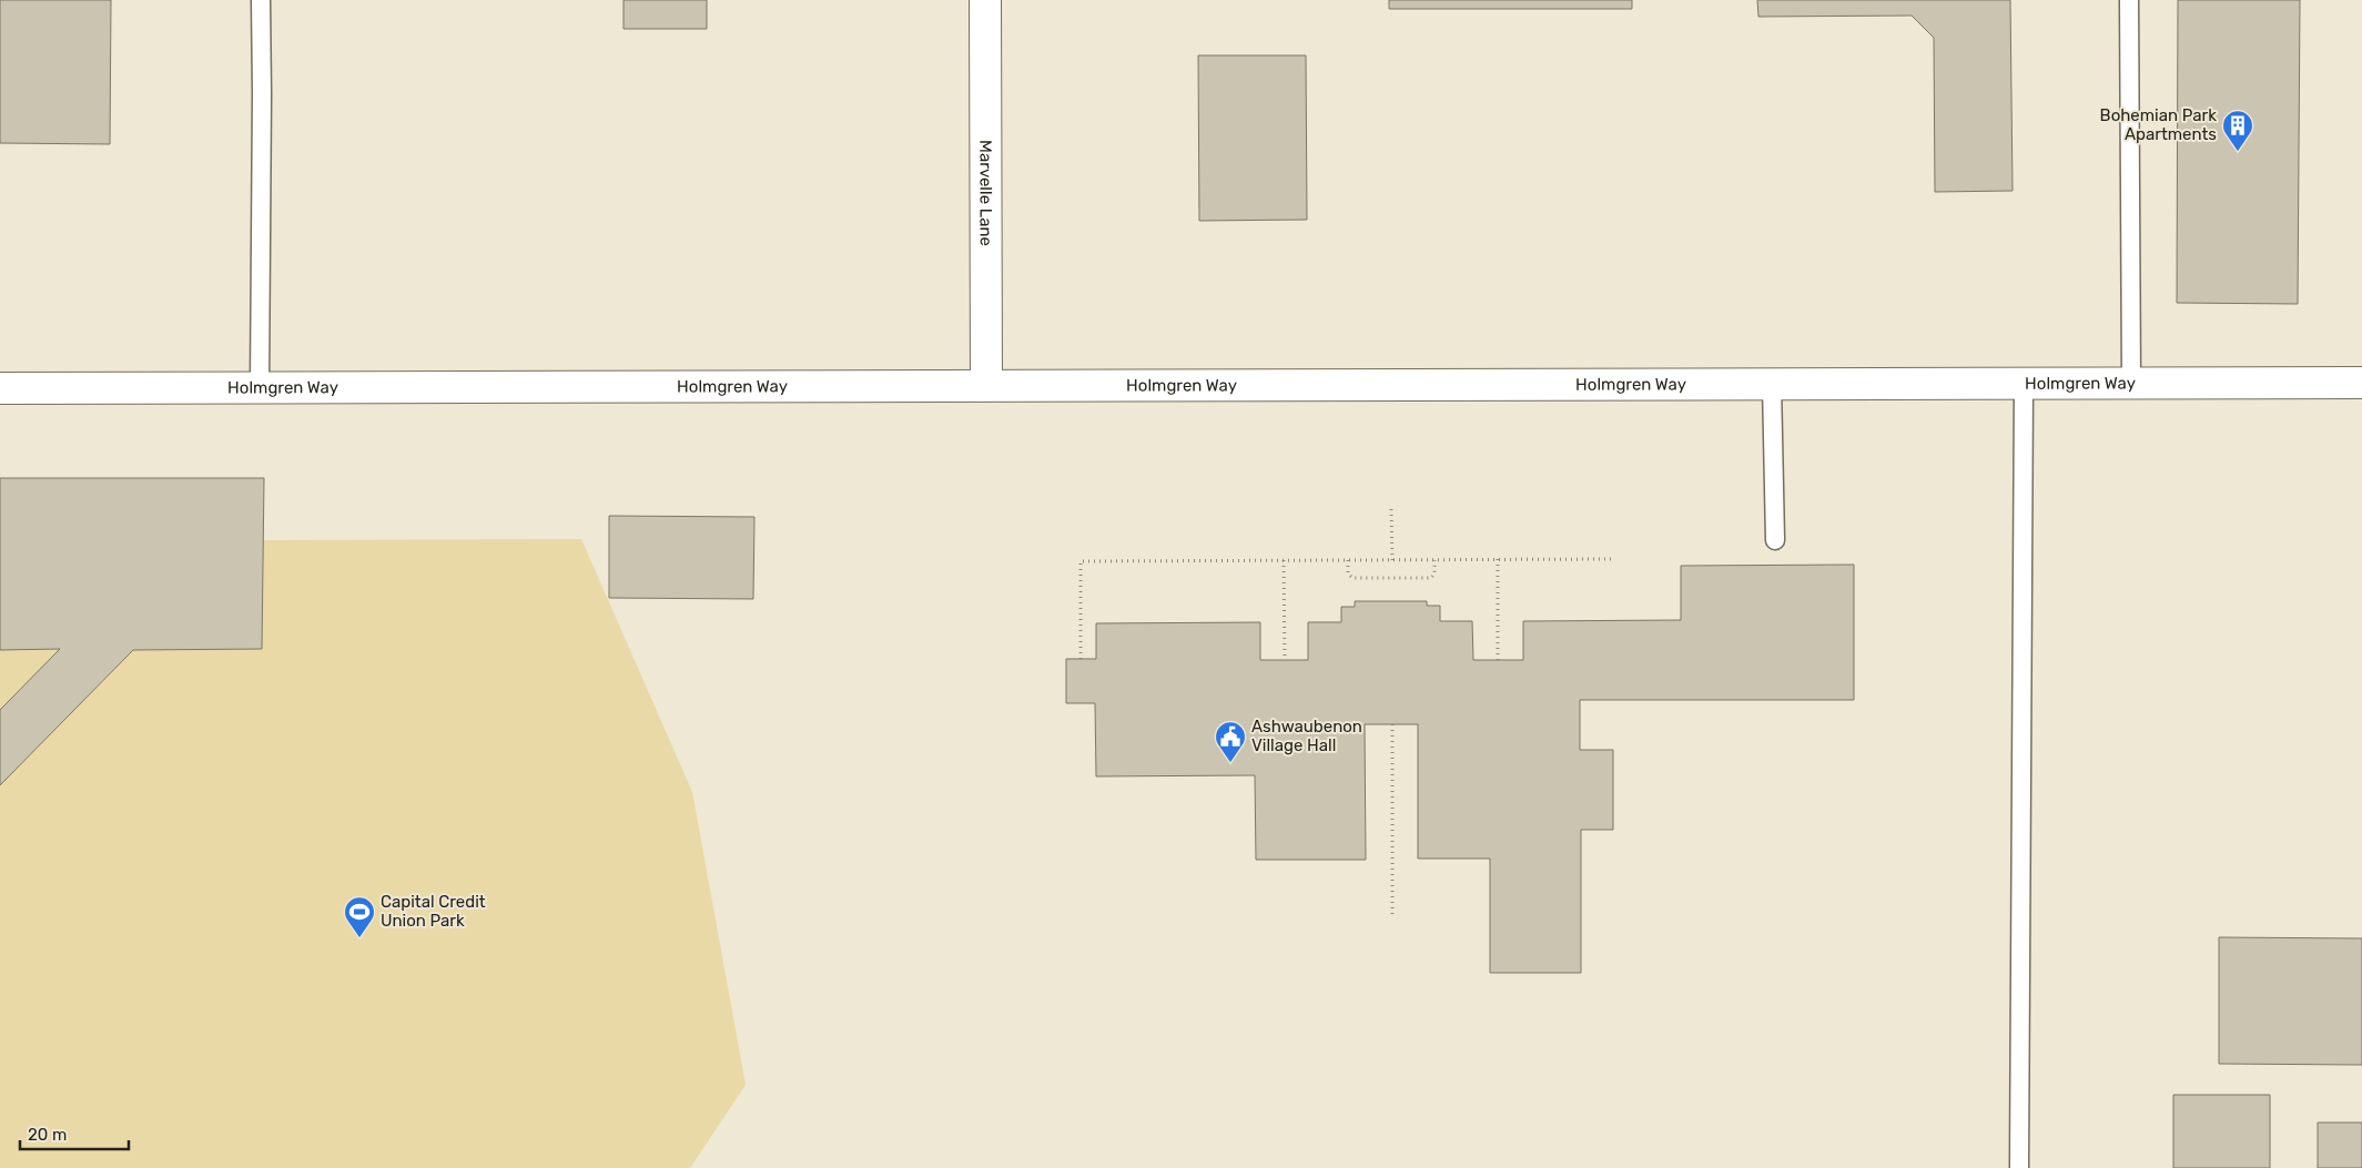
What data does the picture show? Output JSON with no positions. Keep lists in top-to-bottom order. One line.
{"streets":{"street":["Marvelle Lane","Holmgren Way"]},"crossings":[["Marvelle Lane","Holmgren Way"]],"places":{"building":["Bohemian Park Apartments"],"public building":["Ashwaubenon Village Hall"],"sports":["Capital Credit Union Park"]},"scale_bar":"20 m"}
